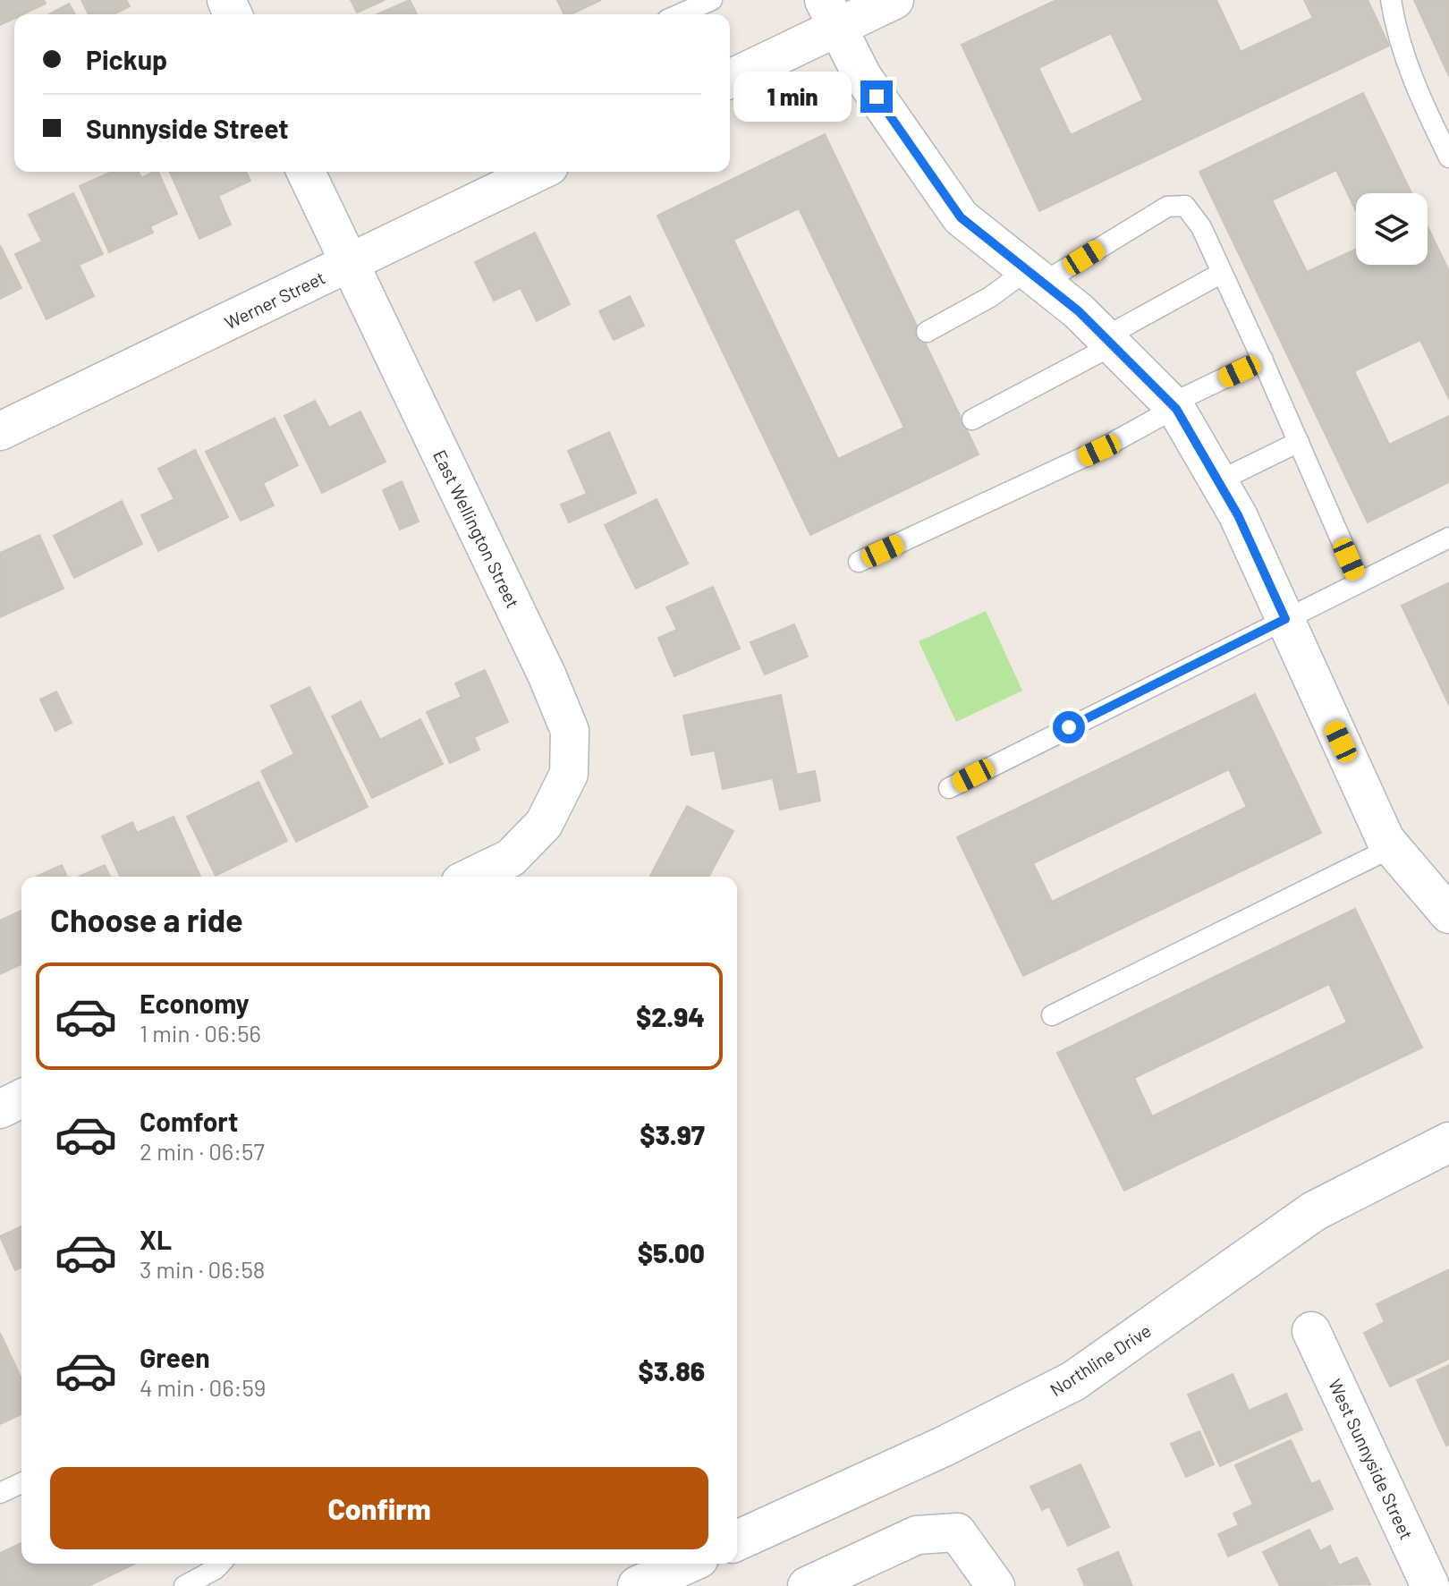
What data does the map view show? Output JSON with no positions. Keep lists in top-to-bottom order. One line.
{"streets":{"street":["Werner Street","East Wellington Street","Northline Drive","West Sunnyside Street"]},"crossings":[["Werner Street","East Wellington Street"]],"page":{"banner":["Pickup","Sunnyside Street"],"bubble":"1 min","heading":"Choose a ride","list":[{"name":"Economy","note":"1 min · 06:56","value":"$2.94"},{"name":"Comfort","note":"2 min · 06:57","value":"$3.97"},{"name":"XL","note":"3 min · 06:58","value":"$5.00"},{"name":"Green","note":"4 min · 06:59","value":"$3.86"}],"buttons":"Confirm"}}
